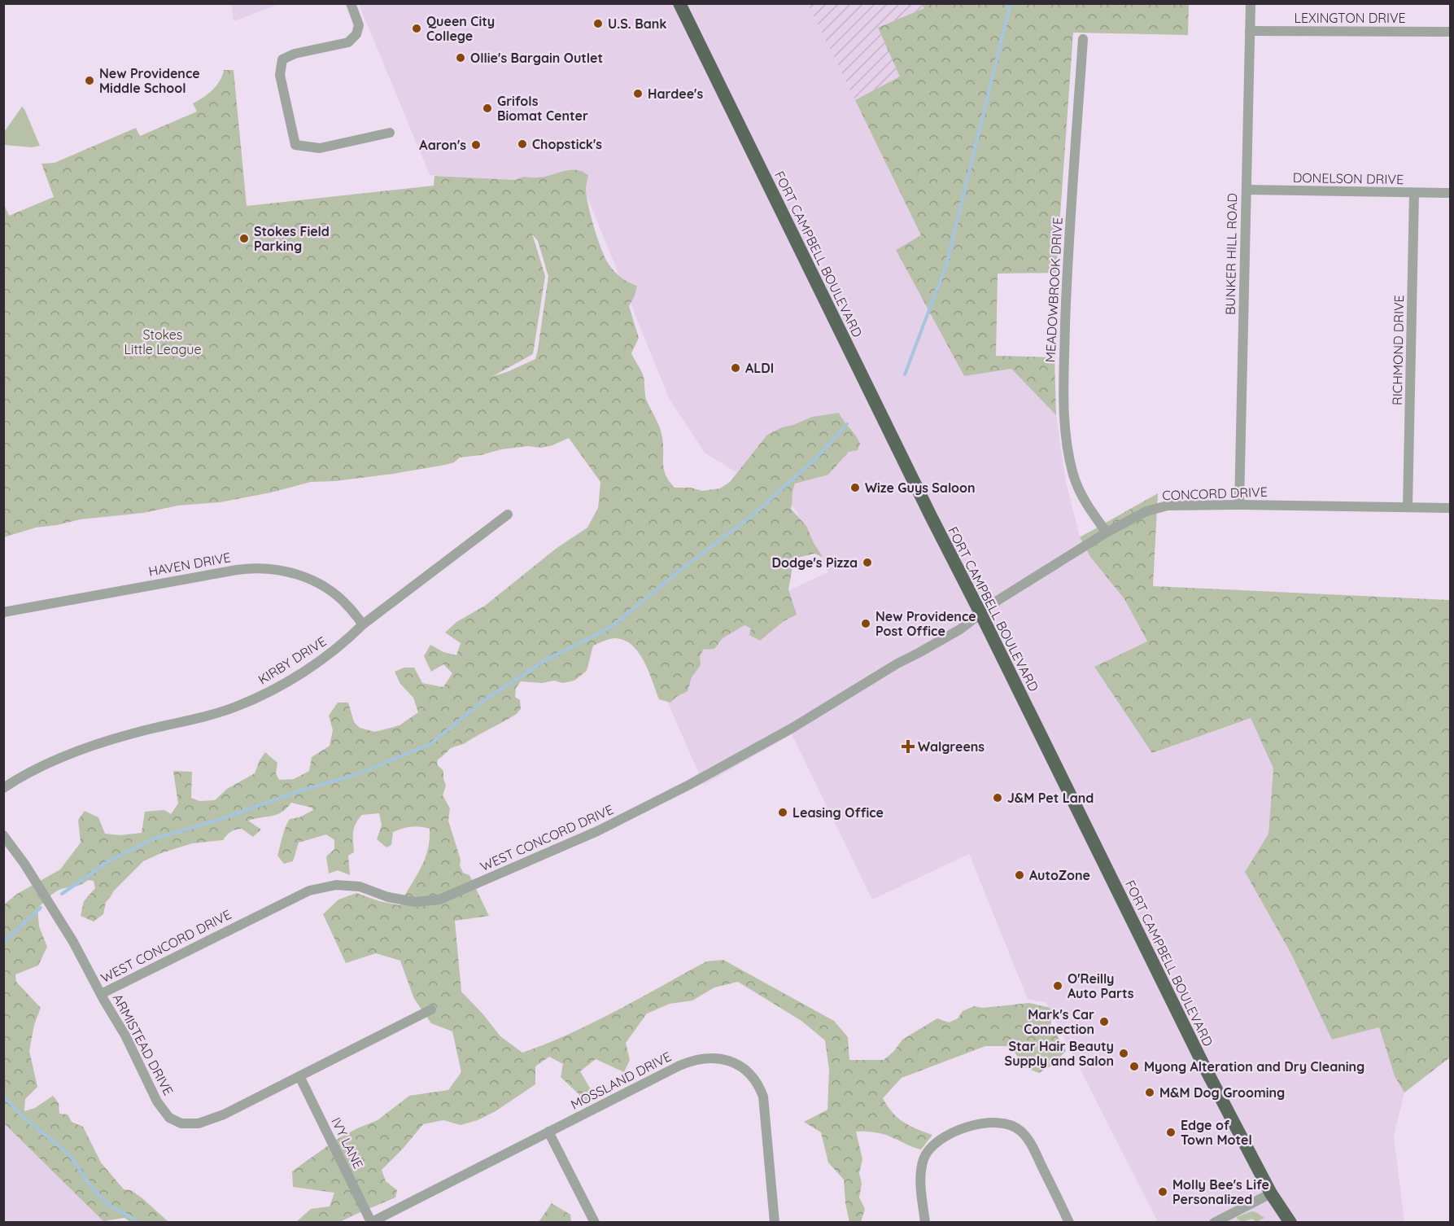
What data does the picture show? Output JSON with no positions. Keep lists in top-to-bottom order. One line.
{"streets":{"highway":["FORT CAMPBELL BOULEVARD"],"street":["LEXINGTON DRIVE","DONELSON DRIVE","BUNKER HILL ROAD","MEADOWBROOK DRIVE","RICHMOND DRIVE","CONCORD DRIVE","HAVEN DRIVE","KIRBY DRIVE","WEST CONCORD DRIVE","ARMISTEAD DRIVE","MOSSLAND DRIVE","IVY LANE"]},"crossings":[["LEXINGTON DRIVE","BUNKER HILL ROAD"],["DONELSON DRIVE","BUNKER HILL ROAD"],["DONELSON DRIVE","RICHMOND DRIVE"],["FORT CAMPBELL BOULEVARD","CONCORD DRIVE"],["FORT CAMPBELL BOULEVARD","WEST CONCORD DRIVE"],["BUNKER HILL ROAD","CONCORD DRIVE"],["MEADOWBROOK DRIVE","CONCORD DRIVE"],["RICHMOND DRIVE","CONCORD DRIVE"],["CONCORD DRIVE","WEST CONCORD DRIVE"],["HAVEN DRIVE","KIRBY DRIVE"],["WEST CONCORD DRIVE","ARMISTEAD DRIVE"],["ARMISTEAD DRIVE","IVY LANE"],["MOSSLAND DRIVE","IVY LANE"]],"parks":["Stokes Little League"],"places":{"other":["U.S. Bank","Queen City College","Ollie's Bargain Outlet","New Providence Middle School","Hardee's","Grifols Biomat Center","Chopstick's","Aaron's","Stokes Field Parking","ALDI","Wize Guys Saloon","Dodge's Pizza","New Providence Post Office","J&M Pet Land","Leasing Office","AutoZone","O'Reilly Auto Parts","Mark's Car Connection","Star Hair Beauty Supply and Salon","Myong Alteration and Dry Cleaning","M&M Dog Grooming","Edge of Town Motel","Molly Bee's Life Personalized"],"health":["Walgreens"]}}
